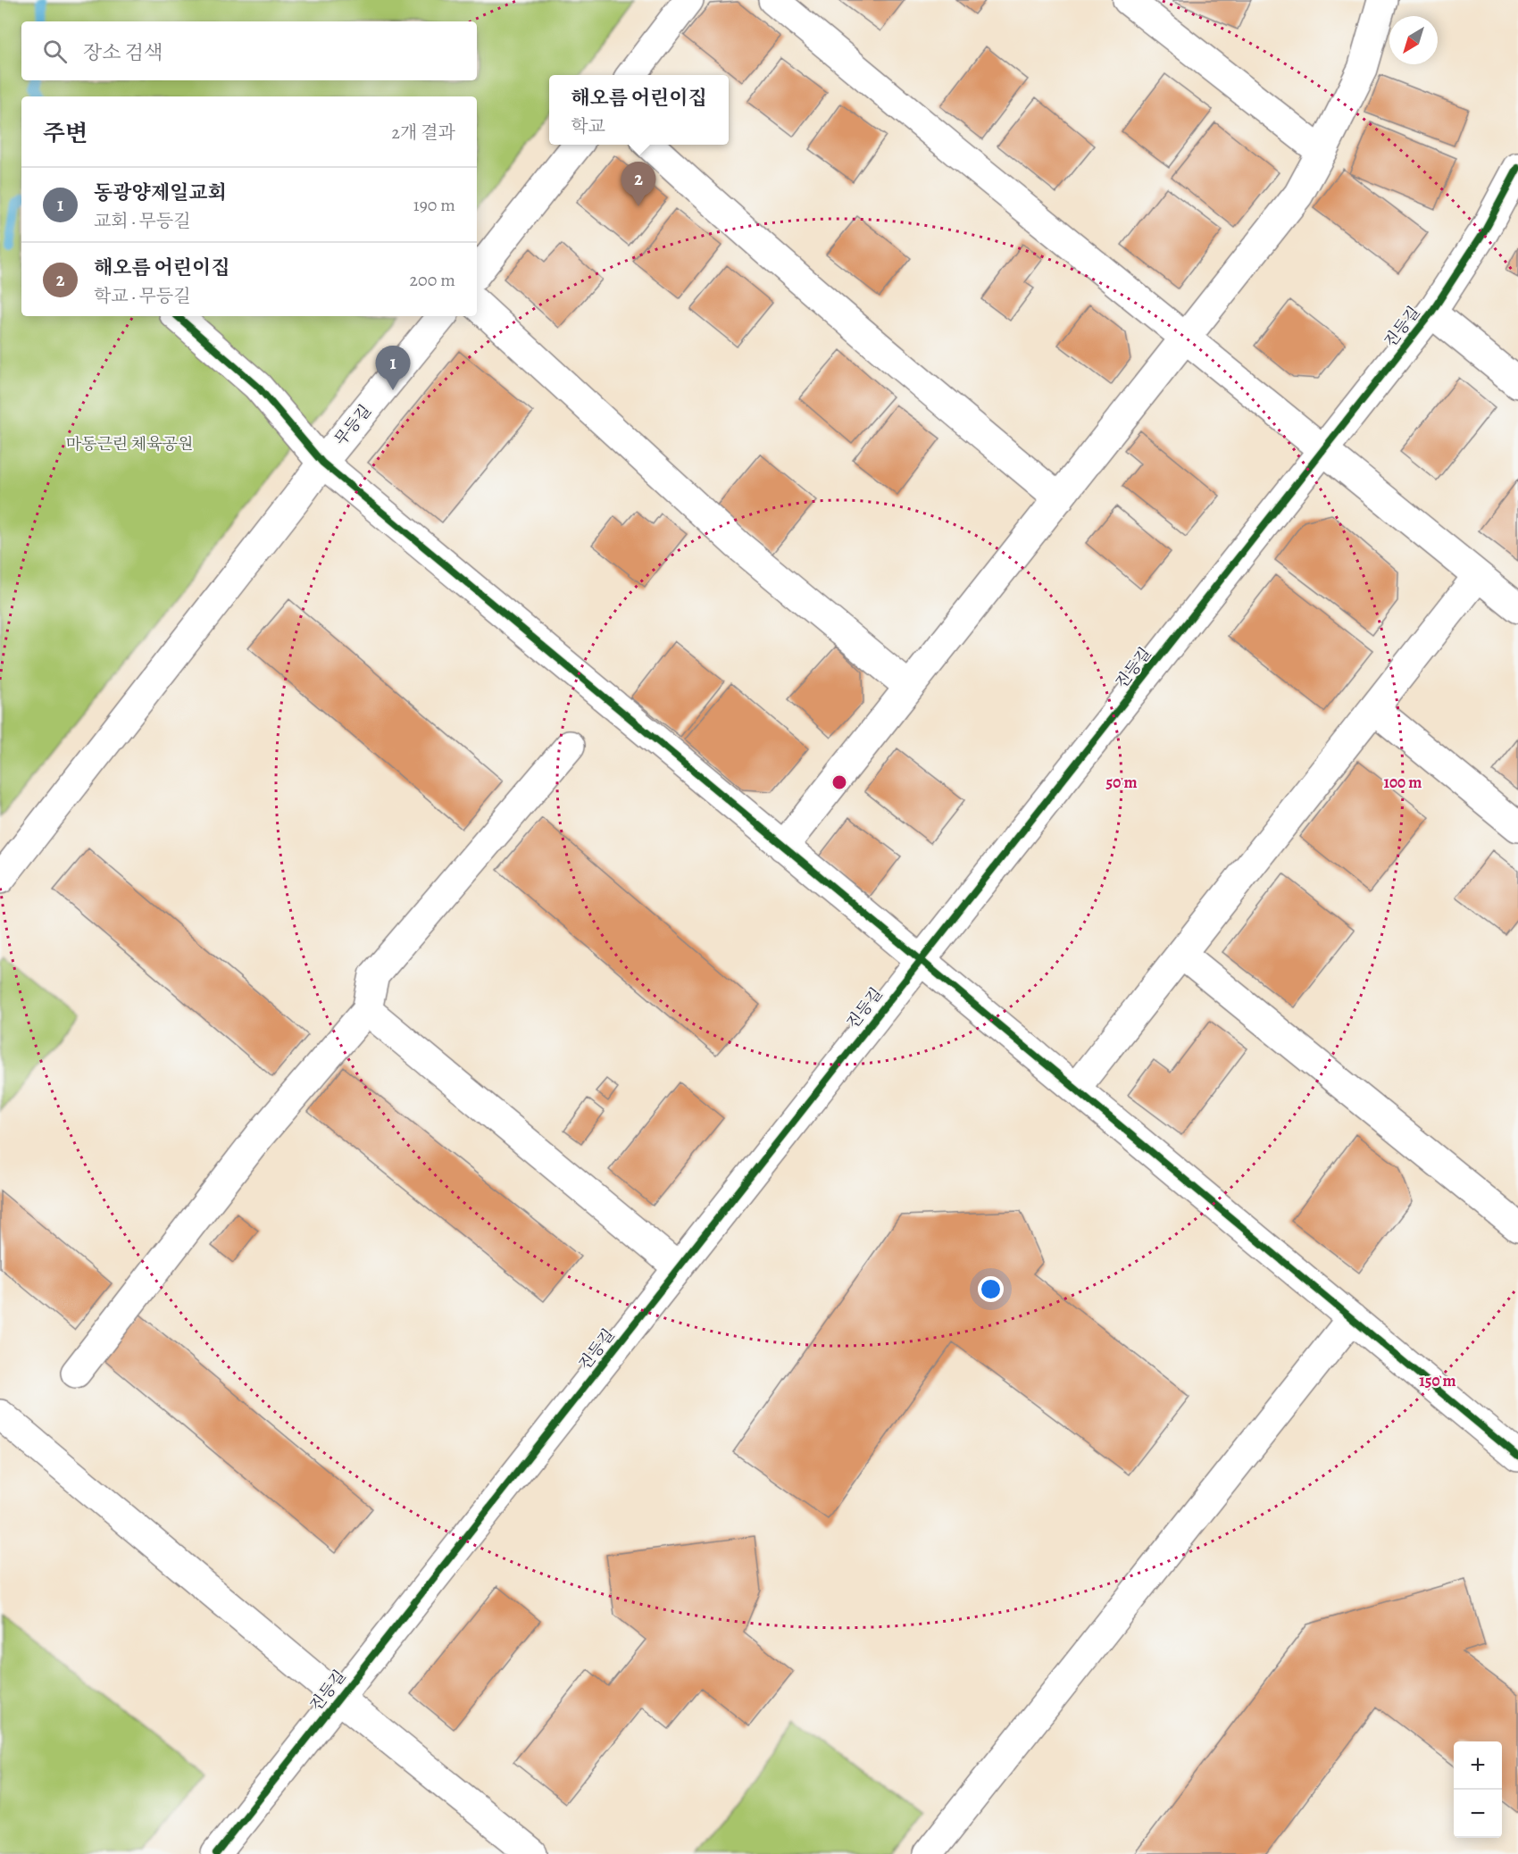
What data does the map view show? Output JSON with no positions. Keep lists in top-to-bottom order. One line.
{"streets":{"street":["진등길","무등길"]},"parks":["마동근린 체육공원"],"north":"bottom left","page":{"search":"장소 검색","popup":["해오름 어린이집","학교"],"heading":["주변","2개 결과"],"pins":["2","1"],"list":[{"mark":"1","name":"동광양제일교회","note":"교회 · 무등길","value":"190 m"},{"mark":"2","name":"해오름 어린이집","note":"학교 · 무등길","value":"200 m"}],"map_buttons":["+","−"]},"rings":["50 m","100 m","150 m"]}
